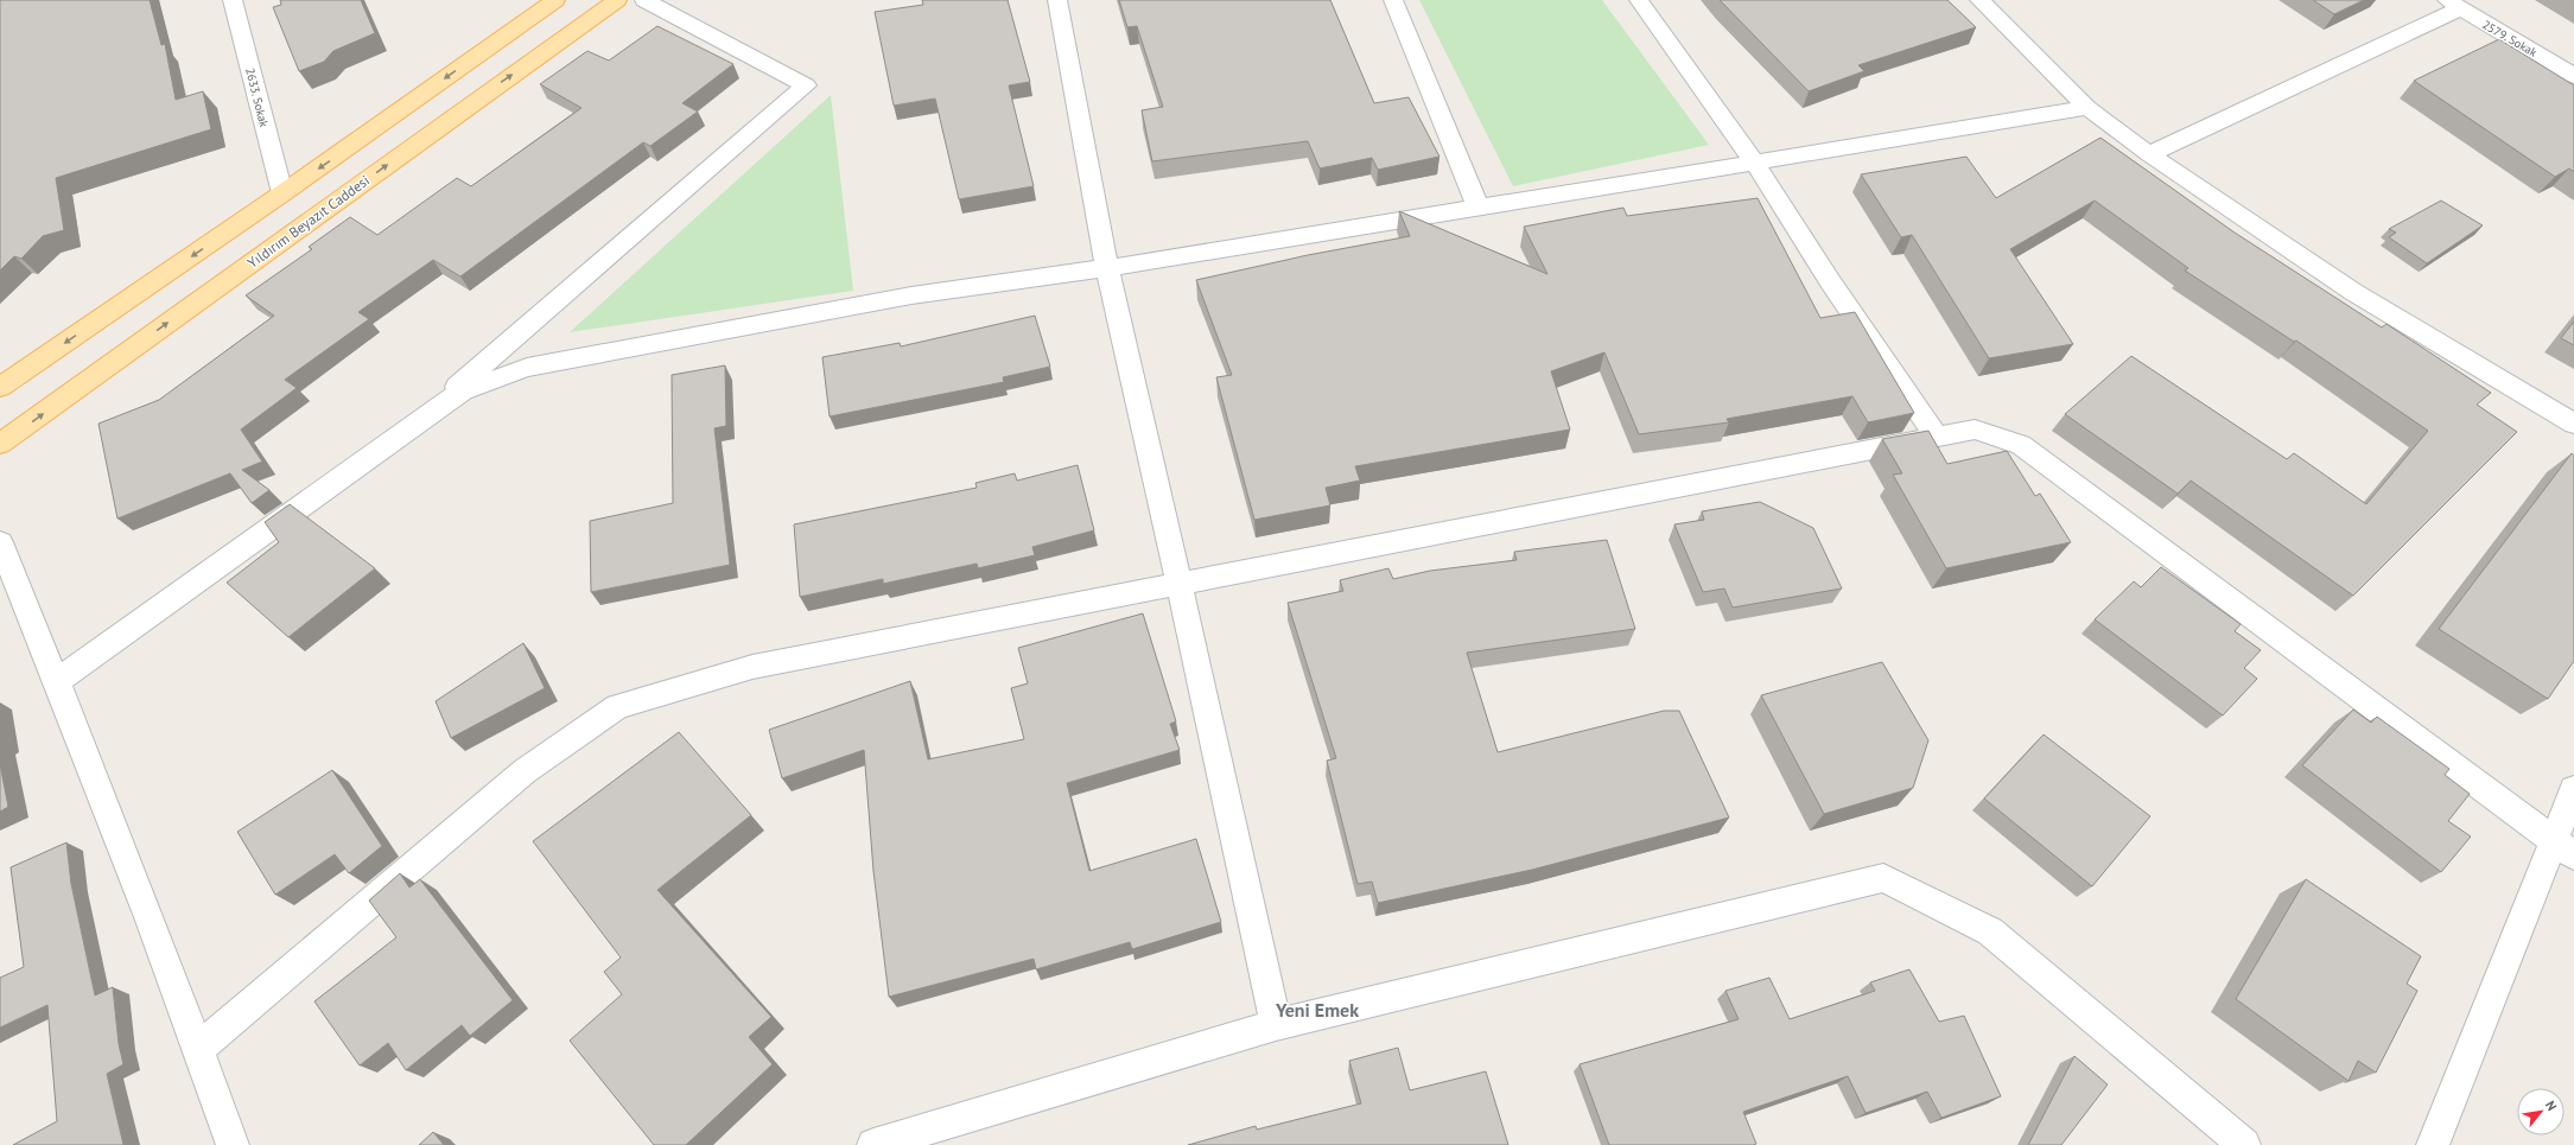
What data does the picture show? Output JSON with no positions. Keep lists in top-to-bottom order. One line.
{"streets":{"main road":["Yıldırım Beyazıt Caddesi"],"street":["2579. Sokak","2633. Sokak"]},"districts":["Yeni Emek"],"north":"top right"}
